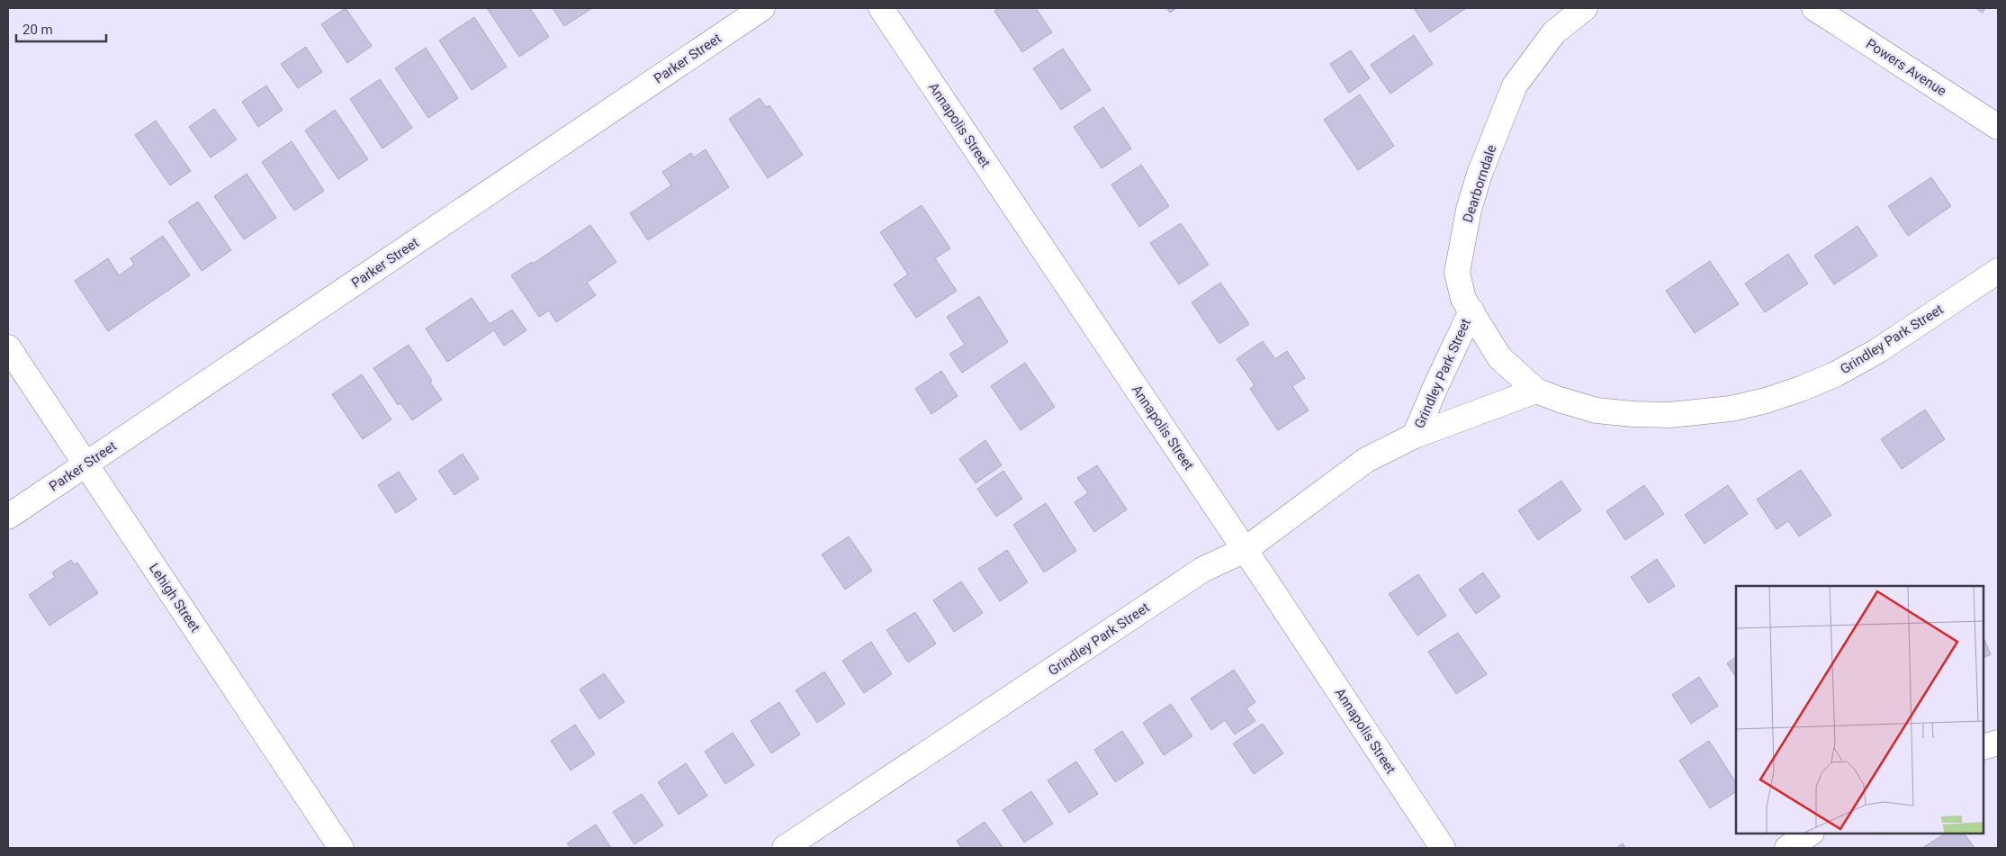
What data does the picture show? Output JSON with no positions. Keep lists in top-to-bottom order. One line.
{"streets":{"street":["Parker Street","Powers Avenue","Annapolis Street","Dearborndale","Grindley Park Street","Lehigh Street"]},"crossings":[["Parker Street","Lehigh Street"],["Annapolis Street","Grindley Park Street"],["Dearborndale","Grindley Park Street"]],"scale_bar":"20 m"}
